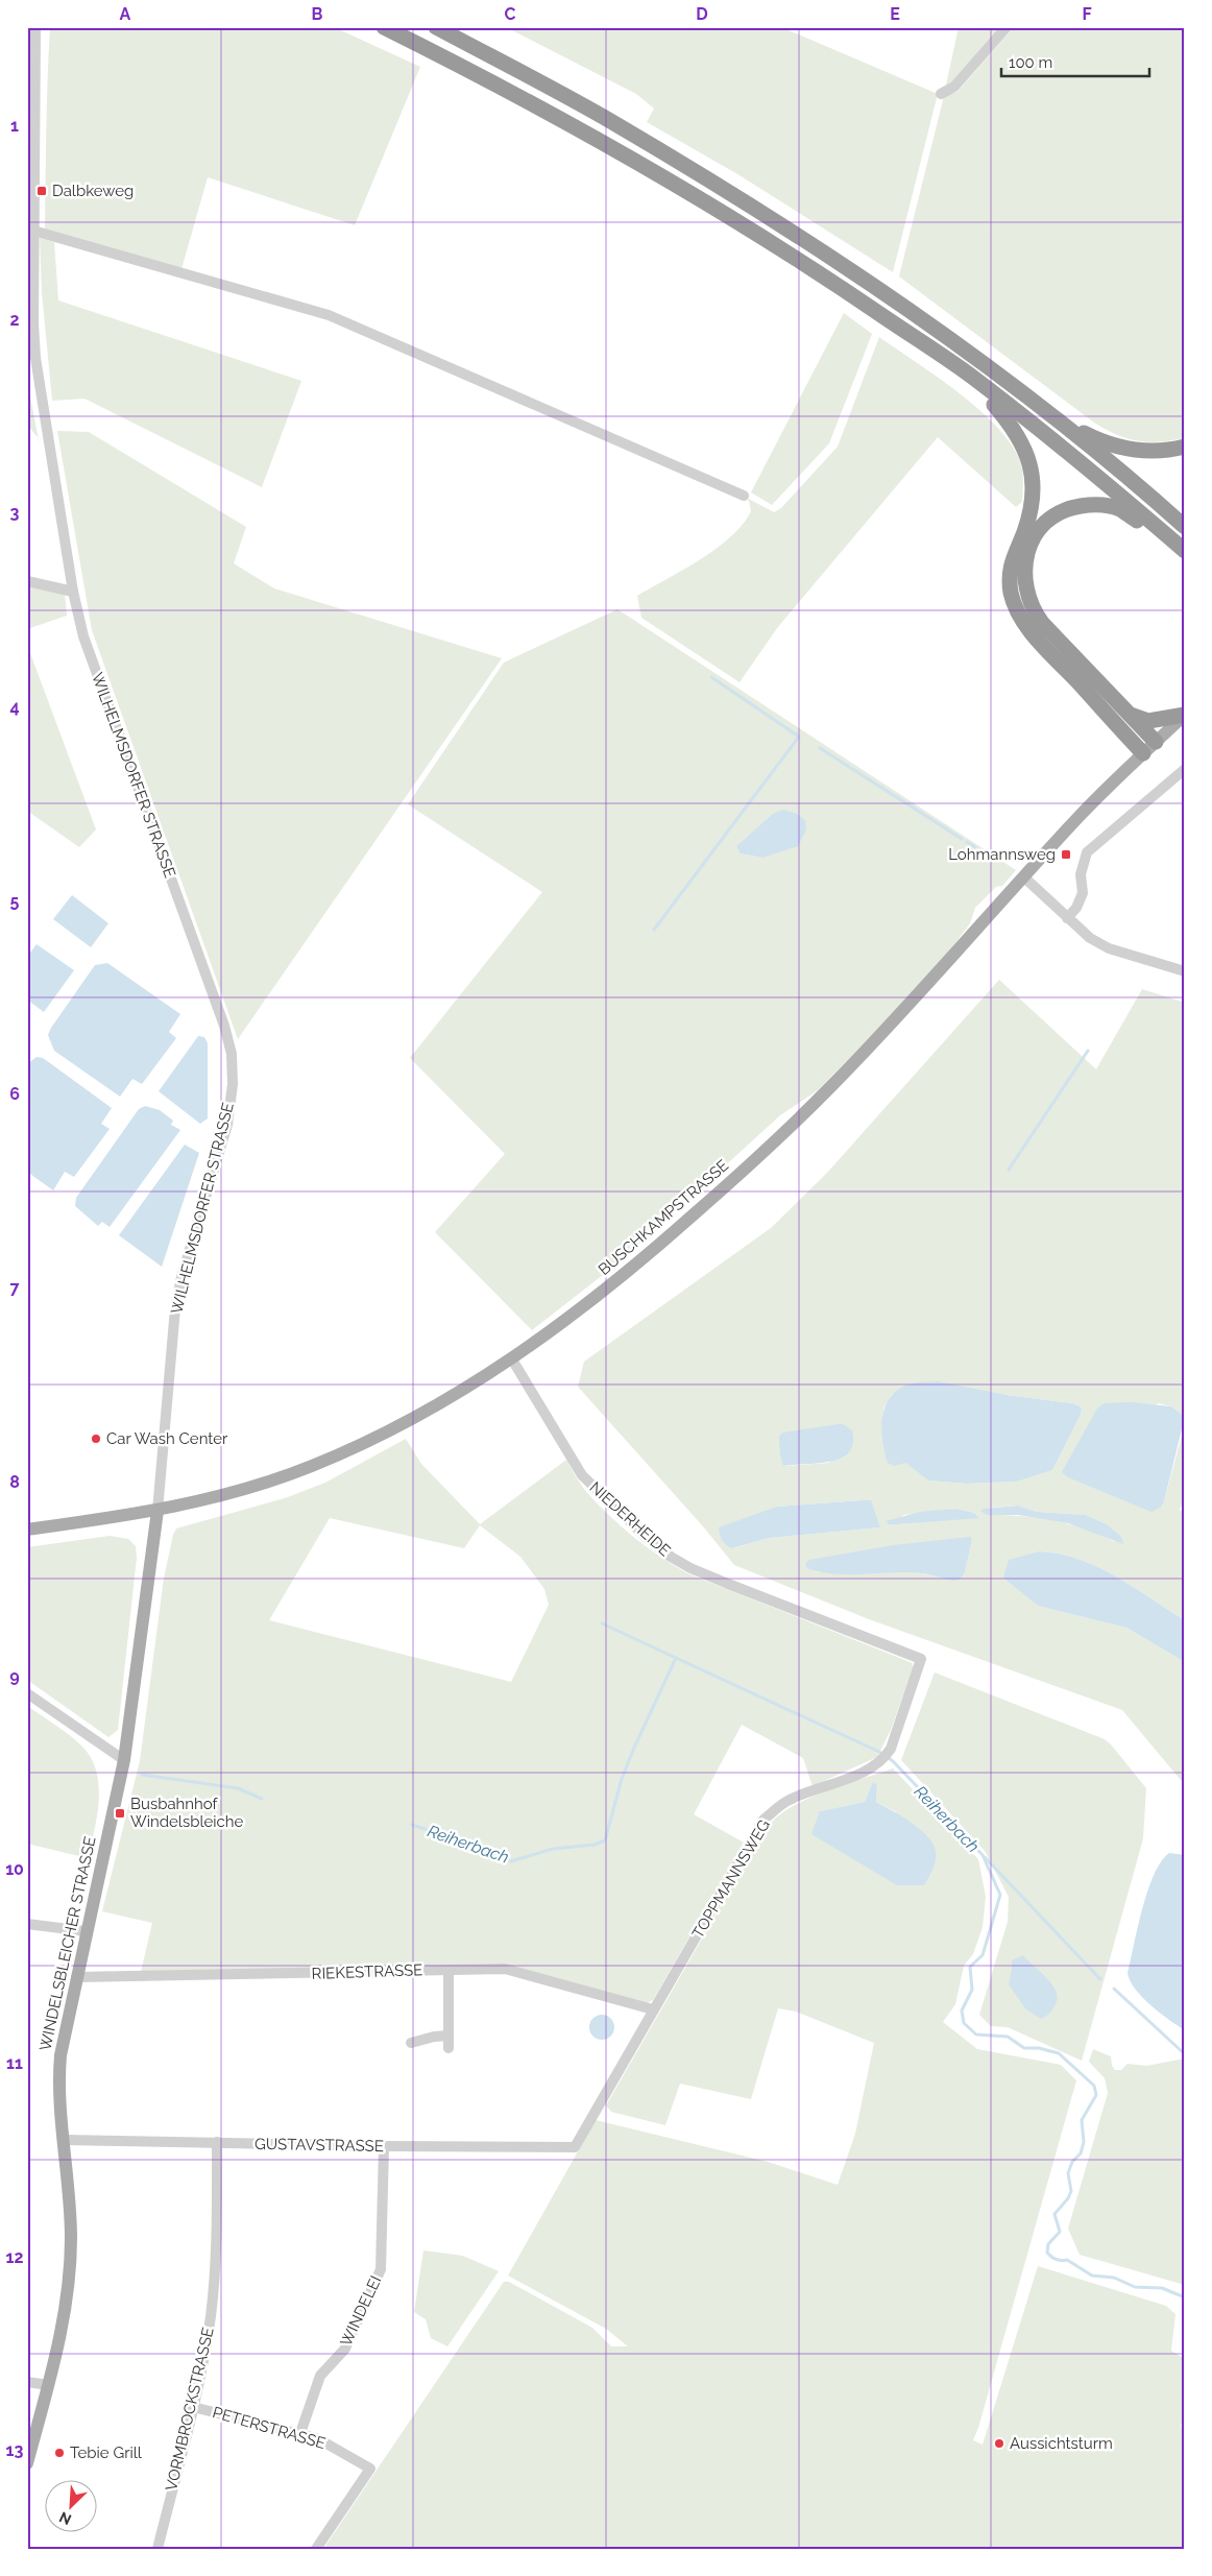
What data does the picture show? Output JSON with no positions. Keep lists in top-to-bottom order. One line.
{"streets":{"main road":["BUSCHKAMPSTRASSE","WINDELSBLEICHER STRASSE"],"street":["WILHELMSDORFER STRASSE","NIEDERHEIDE","TOPPMANNSWEG","RIEKESTRASSE","GUSTAVSTRASSE","WINDELEI","VORMBROCKSTRASSE","PETERSTRASSE"]},"crossings":[["WILHELMSDORFER STRASSE","BUSCHKAMPSTRASSE"],["WILHELMSDORFER STRASSE","WINDELSBLEICHER STRASSE"],["BUSCHKAMPSTRASSE","NIEDERHEIDE"],["BUSCHKAMPSTRASSE","WINDELSBLEICHER STRASSE"],["NIEDERHEIDE","TOPPMANNSWEG"],["TOPPMANNSWEG","RIEKESTRASSE"],["TOPPMANNSWEG","GUSTAVSTRASSE"],["WINDELSBLEICHER STRASSE","RIEKESTRASSE"],["WINDELSBLEICHER STRASSE","GUSTAVSTRASSE"],["GUSTAVSTRASSE","WINDELEI"],["GUSTAVSTRASSE","VORMBROCKSTRASSE"],["WINDELEI","PETERSTRASSE"],["VORMBROCKSTRASSE","PETERSTRASSE"]],"water":["Reiherbach"],"places":{"transit":["Dalbkeweg","Lohmannsweg","Busbahnhof Windelsbleiche"],"other":["Car Wash Center","Aussichtsturm","Tebie Grill"]},"scale_bar":"100 m","north":"bottom left","grid":{"columns":["A","B","C","D","E","F"],"rows":["1","2","3","4","5","6","7","8","9","10","11","12","13"]}}
